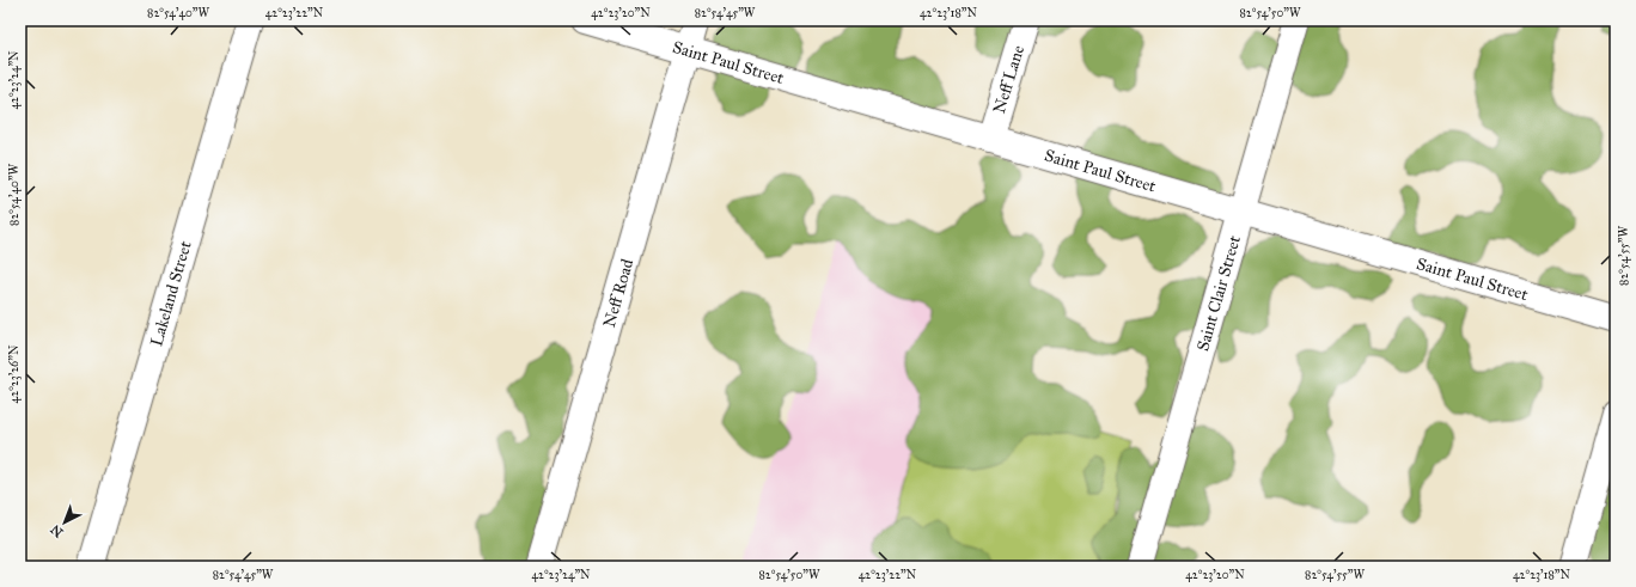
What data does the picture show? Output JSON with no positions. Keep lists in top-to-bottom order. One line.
{"streets":{"street":["Saint Paul Street","Neff Lane","Neff Road","Lakeland Street","Saint Clair Street"]},"crossings":[["Saint Paul Street","Neff Lane"],["Saint Paul Street","Neff Road"],["Saint Paul Street","Saint Clair Street"]],"north":"bottom left","coordinates":["82°54'40\"W","42°23'22\"N","42°23'20\"N","82°54'45\"W","42°23'18\"N","82°54'50\"W","42°23'24\"N","82°54'55\"W","42°23'26\"N"]}
